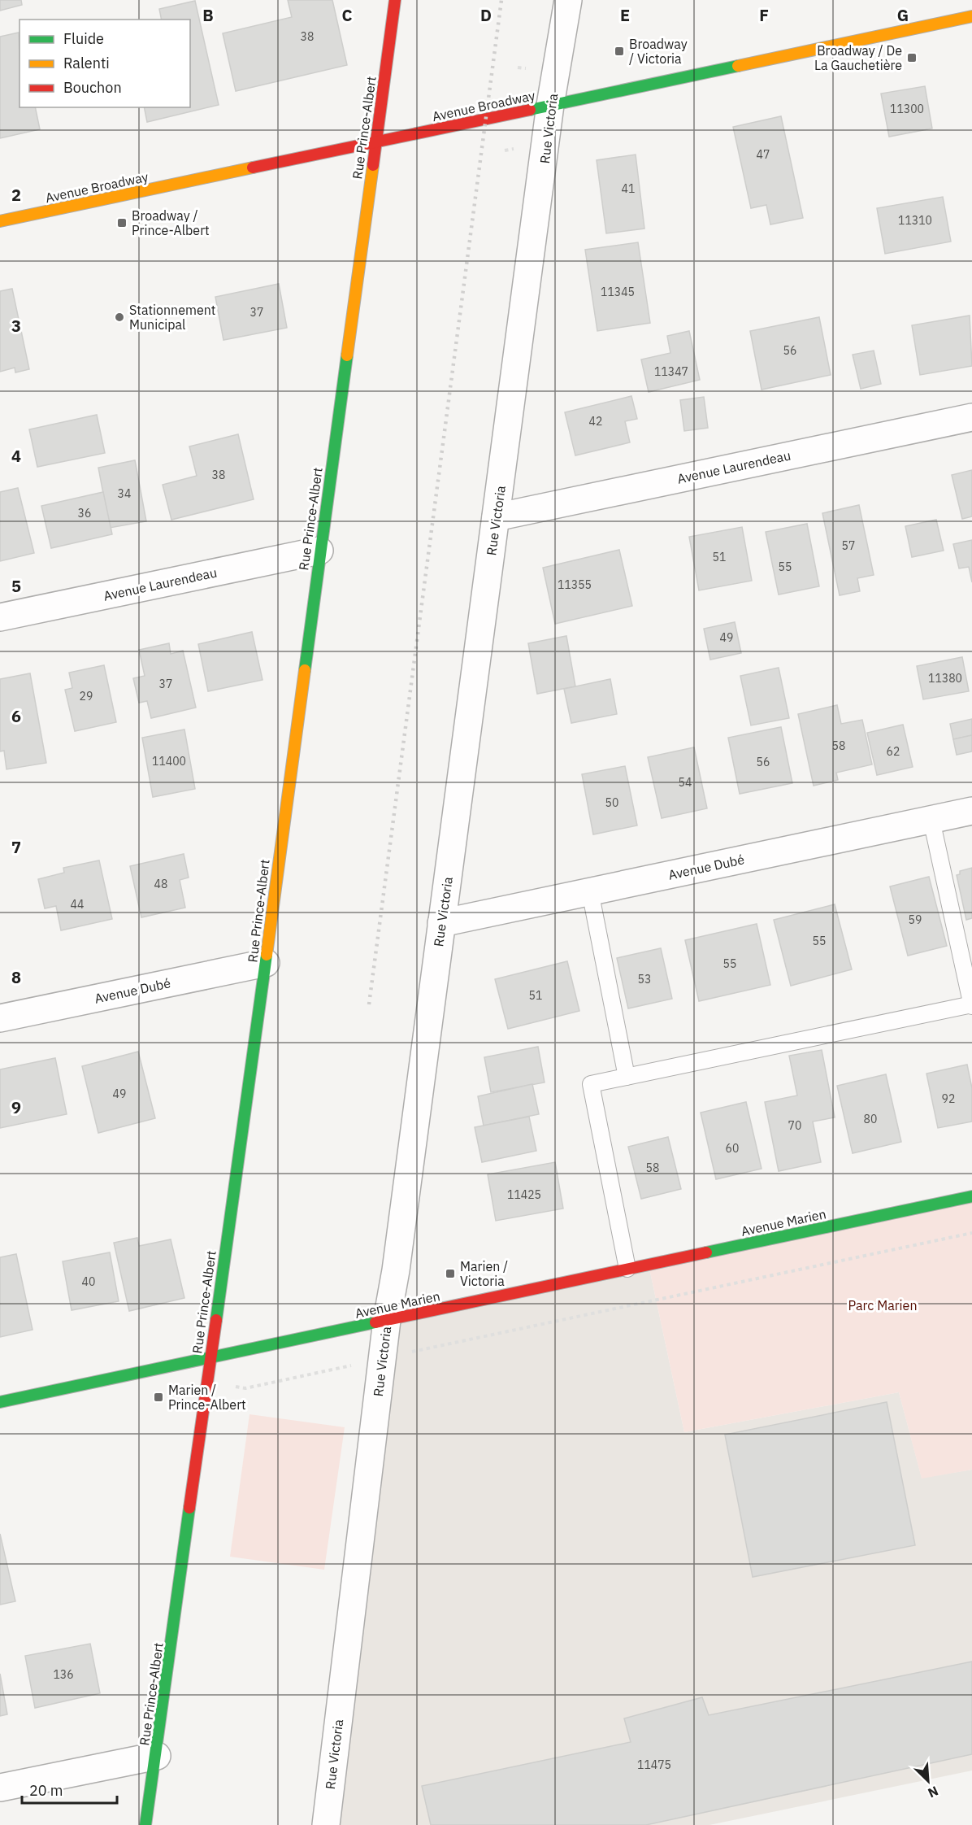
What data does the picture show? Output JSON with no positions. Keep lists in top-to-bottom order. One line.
{"streets":{"street":["Avenue Broadway","Rue Prince-Albert","Rue Victoria","Avenue Laurendeau","Avenue Dubé","Avenue Marien"]},"crossings":[["Avenue Broadway","Rue Prince-Albert"],["Avenue Broadway","Rue Victoria"],["Rue Prince-Albert","Avenue Laurendeau"],["Rue Prince-Albert","Avenue Dubé"],["Rue Prince-Albert","Avenue Marien"],["Rue Victoria","Avenue Laurendeau"],["Rue Victoria","Avenue Dubé"],["Rue Victoria","Avenue Marien"]],"parks":["Parc Marien"],"places":{"transit":["Broadway / Victoria","Broadway / De La Gauchetière","Broadway / Prince-Albert","Marien / Victoria","Marien / Prince-Albert"],"other":["Stationnement Municipal"]},"house_numbers":["38","11300","47","41","11310","11345","37","56","11347","42","38","34","36","57","51","55","11355","49","11380","37","29","58","62","11400","56","54","50","48","44","59","55","55","53","51","49","92","80","70","60","58","11425","40","136","11475"],"legend":["Fluide","Ralenti","Bouchon"],"scale_bar":"20 m","north":"bottom right","grid":{"columns":["B","C","D","E","F","G"],"rows":["2","3","4","5","6","7","8","9"]}}
